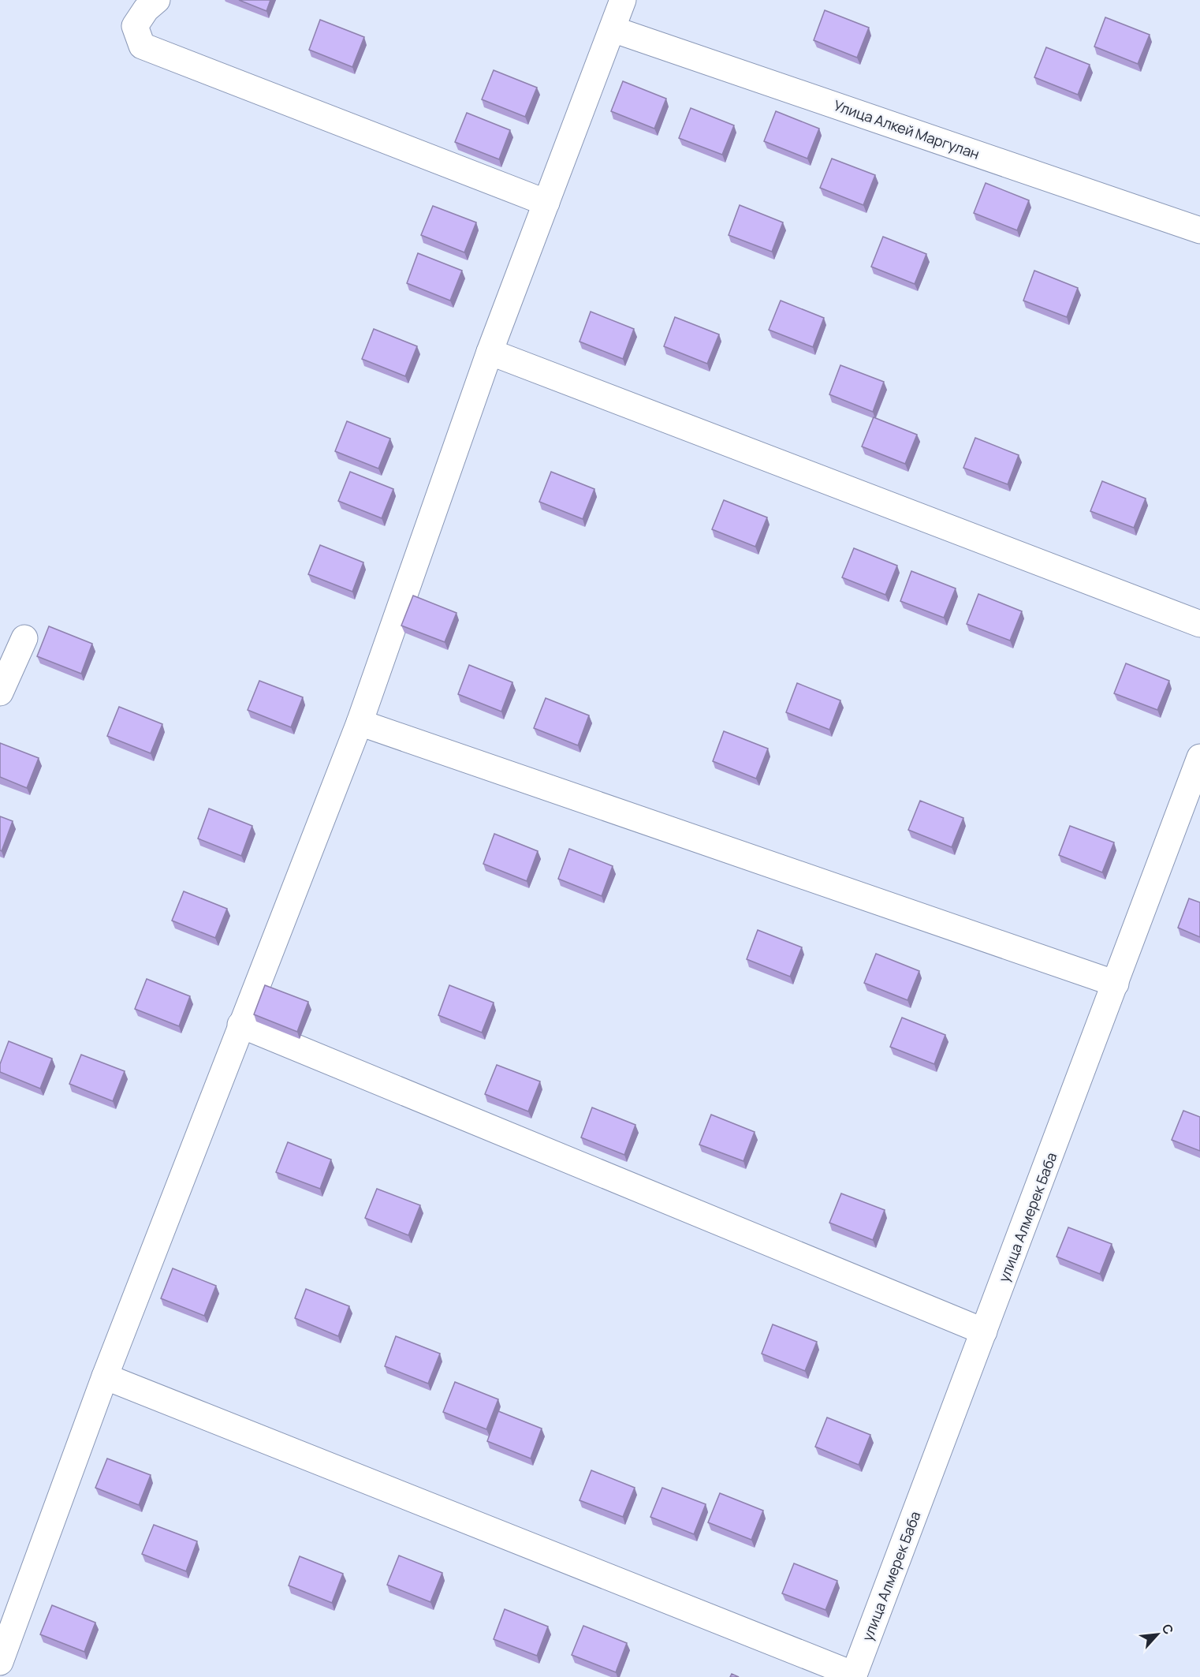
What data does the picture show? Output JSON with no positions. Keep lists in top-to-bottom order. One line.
{"streets":{"street":["Улица Алкей Маргулан","улица Алмерек Баба"]},"north":"top right"}
